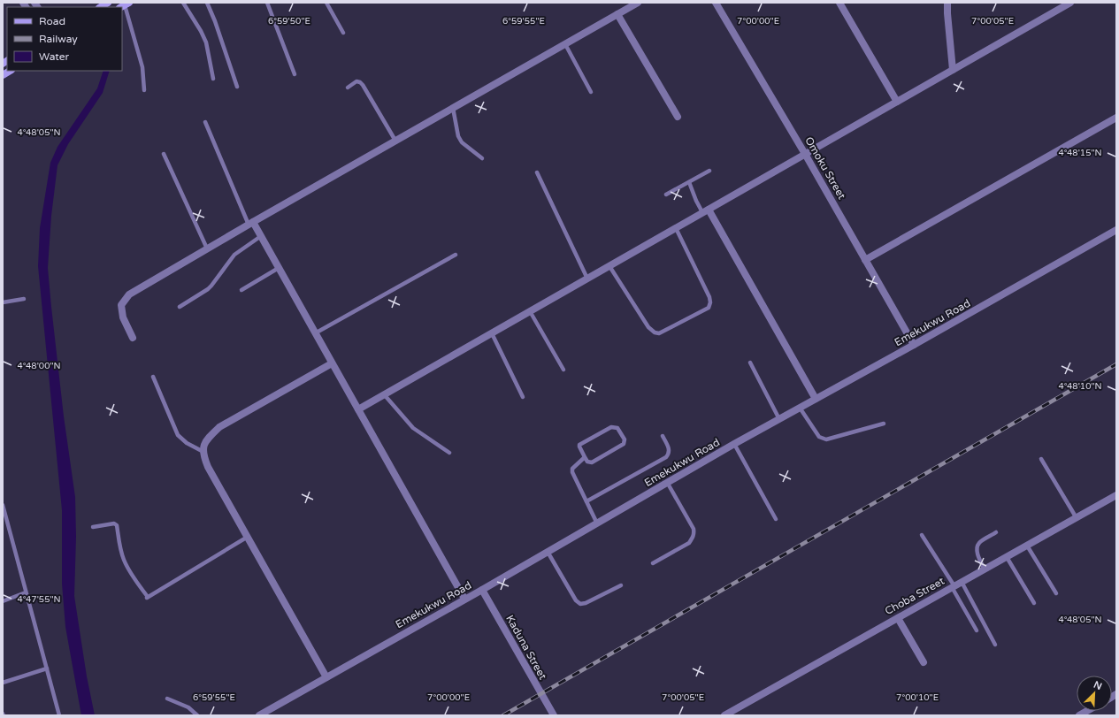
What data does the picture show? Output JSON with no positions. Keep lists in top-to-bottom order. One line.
{"streets":{"street":["Omoku Street","Emekukwu Road","Choba Street","Kaduna Street"]},"crossings":[["Omoku Street","Emekukwu Road"],["Emekukwu Road","Kaduna Street"]],"legend":["Road","Railway","Water"],"north":"top right","coordinates":["6°59'55\"E","7°00'00\"E","7°00'05\"E","6°59'50\"E","4°48'05\"N","4°48'15\"N","4°48'00\"N","4°48'10\"N","4°47'55\"N","7°00'10\"E"]}
